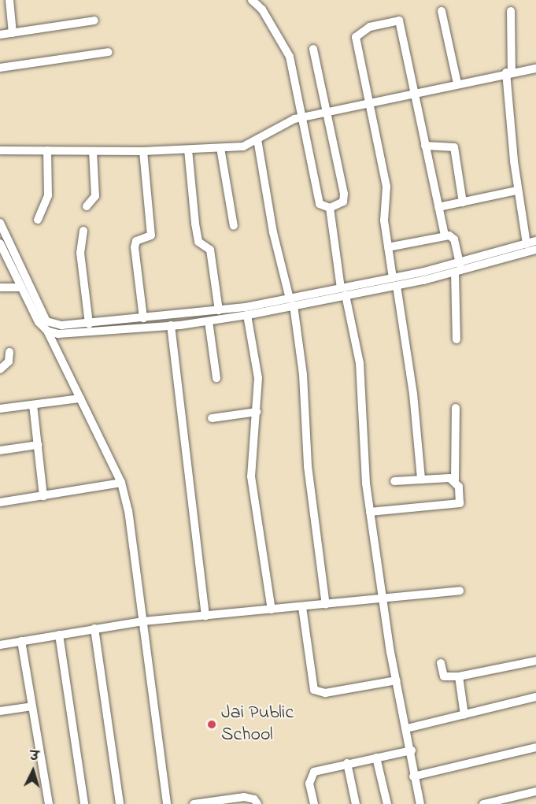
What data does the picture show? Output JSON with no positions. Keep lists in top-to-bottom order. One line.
{"places":["Jai Public School"],"north":"top"}
